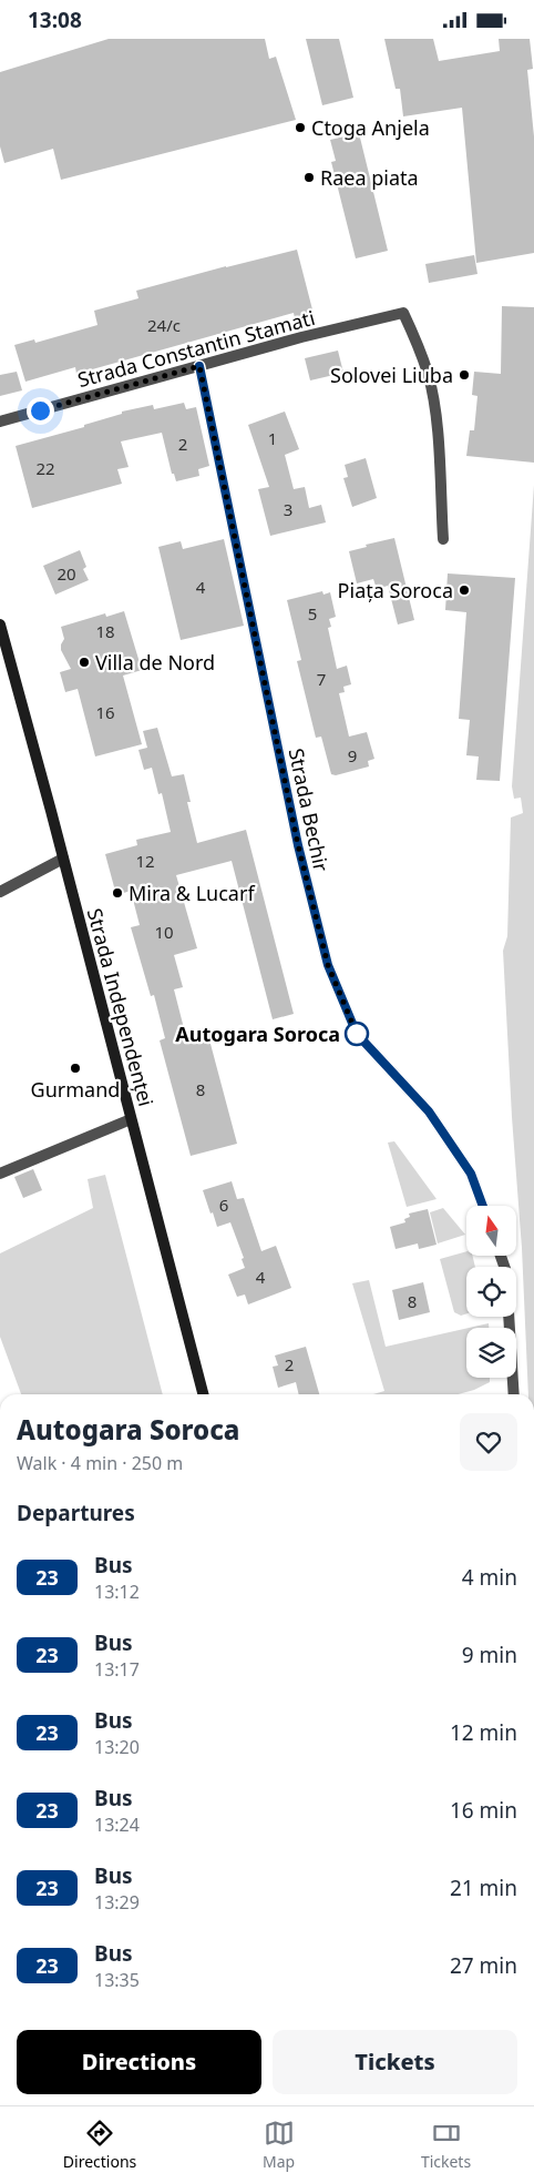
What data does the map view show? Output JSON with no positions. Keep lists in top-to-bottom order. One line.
{"streets":{"main road":["Strada Independenței"],"street":["Strada Constantin Stamati","Strada Bechir"]},"crossings":[["Strada Constantin Stamati","Strada Bechir"]],"places":["Ctoga Anjela","Raea piata","Solovei Liuba","Piața Soroca","Villa de Nord","Mira & Lucarf","Autogara Soroca","Gurmand"],"lines":["bus line 23"],"house_numbers":["24/c","1","2","22","3","20","4","5","18","7","16","9","12","10","8","6","4","8","2"],"north":"top","page":{"status":"13:08","heading":[["Autogara Soroca","Walk · 4 min · 250 m"],"Departures"],"list":[{"mark":"23","name":"Bus","note":"13:12","value":"4 min"},{"mark":"23","name":"Bus","note":"13:17","value":"9 min"},{"mark":"23","name":"Bus","note":"13:20","value":"12 min"},{"mark":"23","name":"Bus","note":"13:24","value":"16 min"},{"mark":"23","name":"Bus","note":"13:29","value":"21 min"},{"mark":"23","name":"Bus","note":"13:35","value":"27 min"}],"buttons":["Directions","Tickets"],"tabs":["Directions","Map","Tickets"]}}
